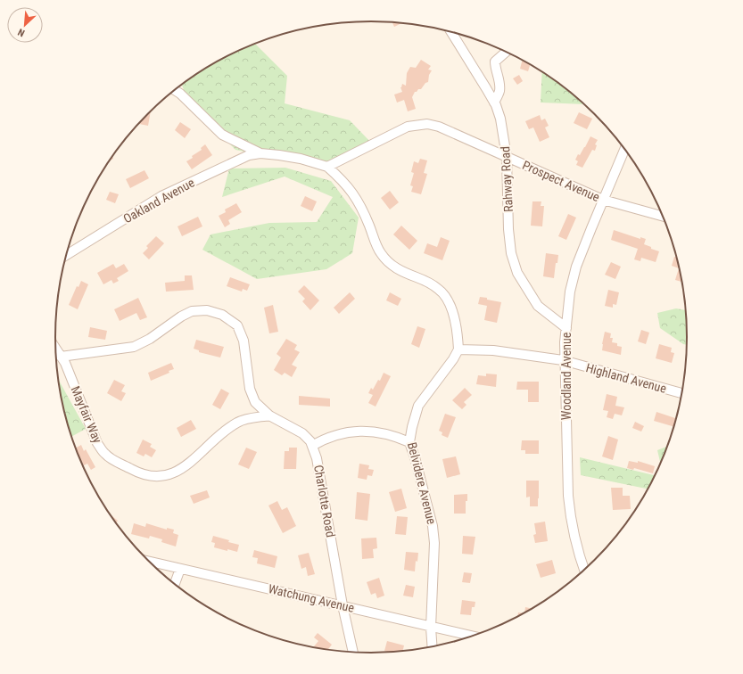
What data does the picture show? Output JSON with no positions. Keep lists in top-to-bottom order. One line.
{"streets":{"street":["Rahway Road","Prospect Avenue","Oakland Avenue","Woodland Avenue","Highland Avenue","Mayfair Way","Belvidere Avenue","Charlotte Road","Watchung Avenue"]},"crossings":[["Rahway Road","Prospect Avenue"],["Rahway Road","Woodland Avenue"],["Prospect Avenue","Woodland Avenue"],["Woodland Avenue","Highland Avenue"],["Belvidere Avenue","Watchung Avenue"],["Charlotte Road","Watchung Avenue"]],"north":"bottom left"}
